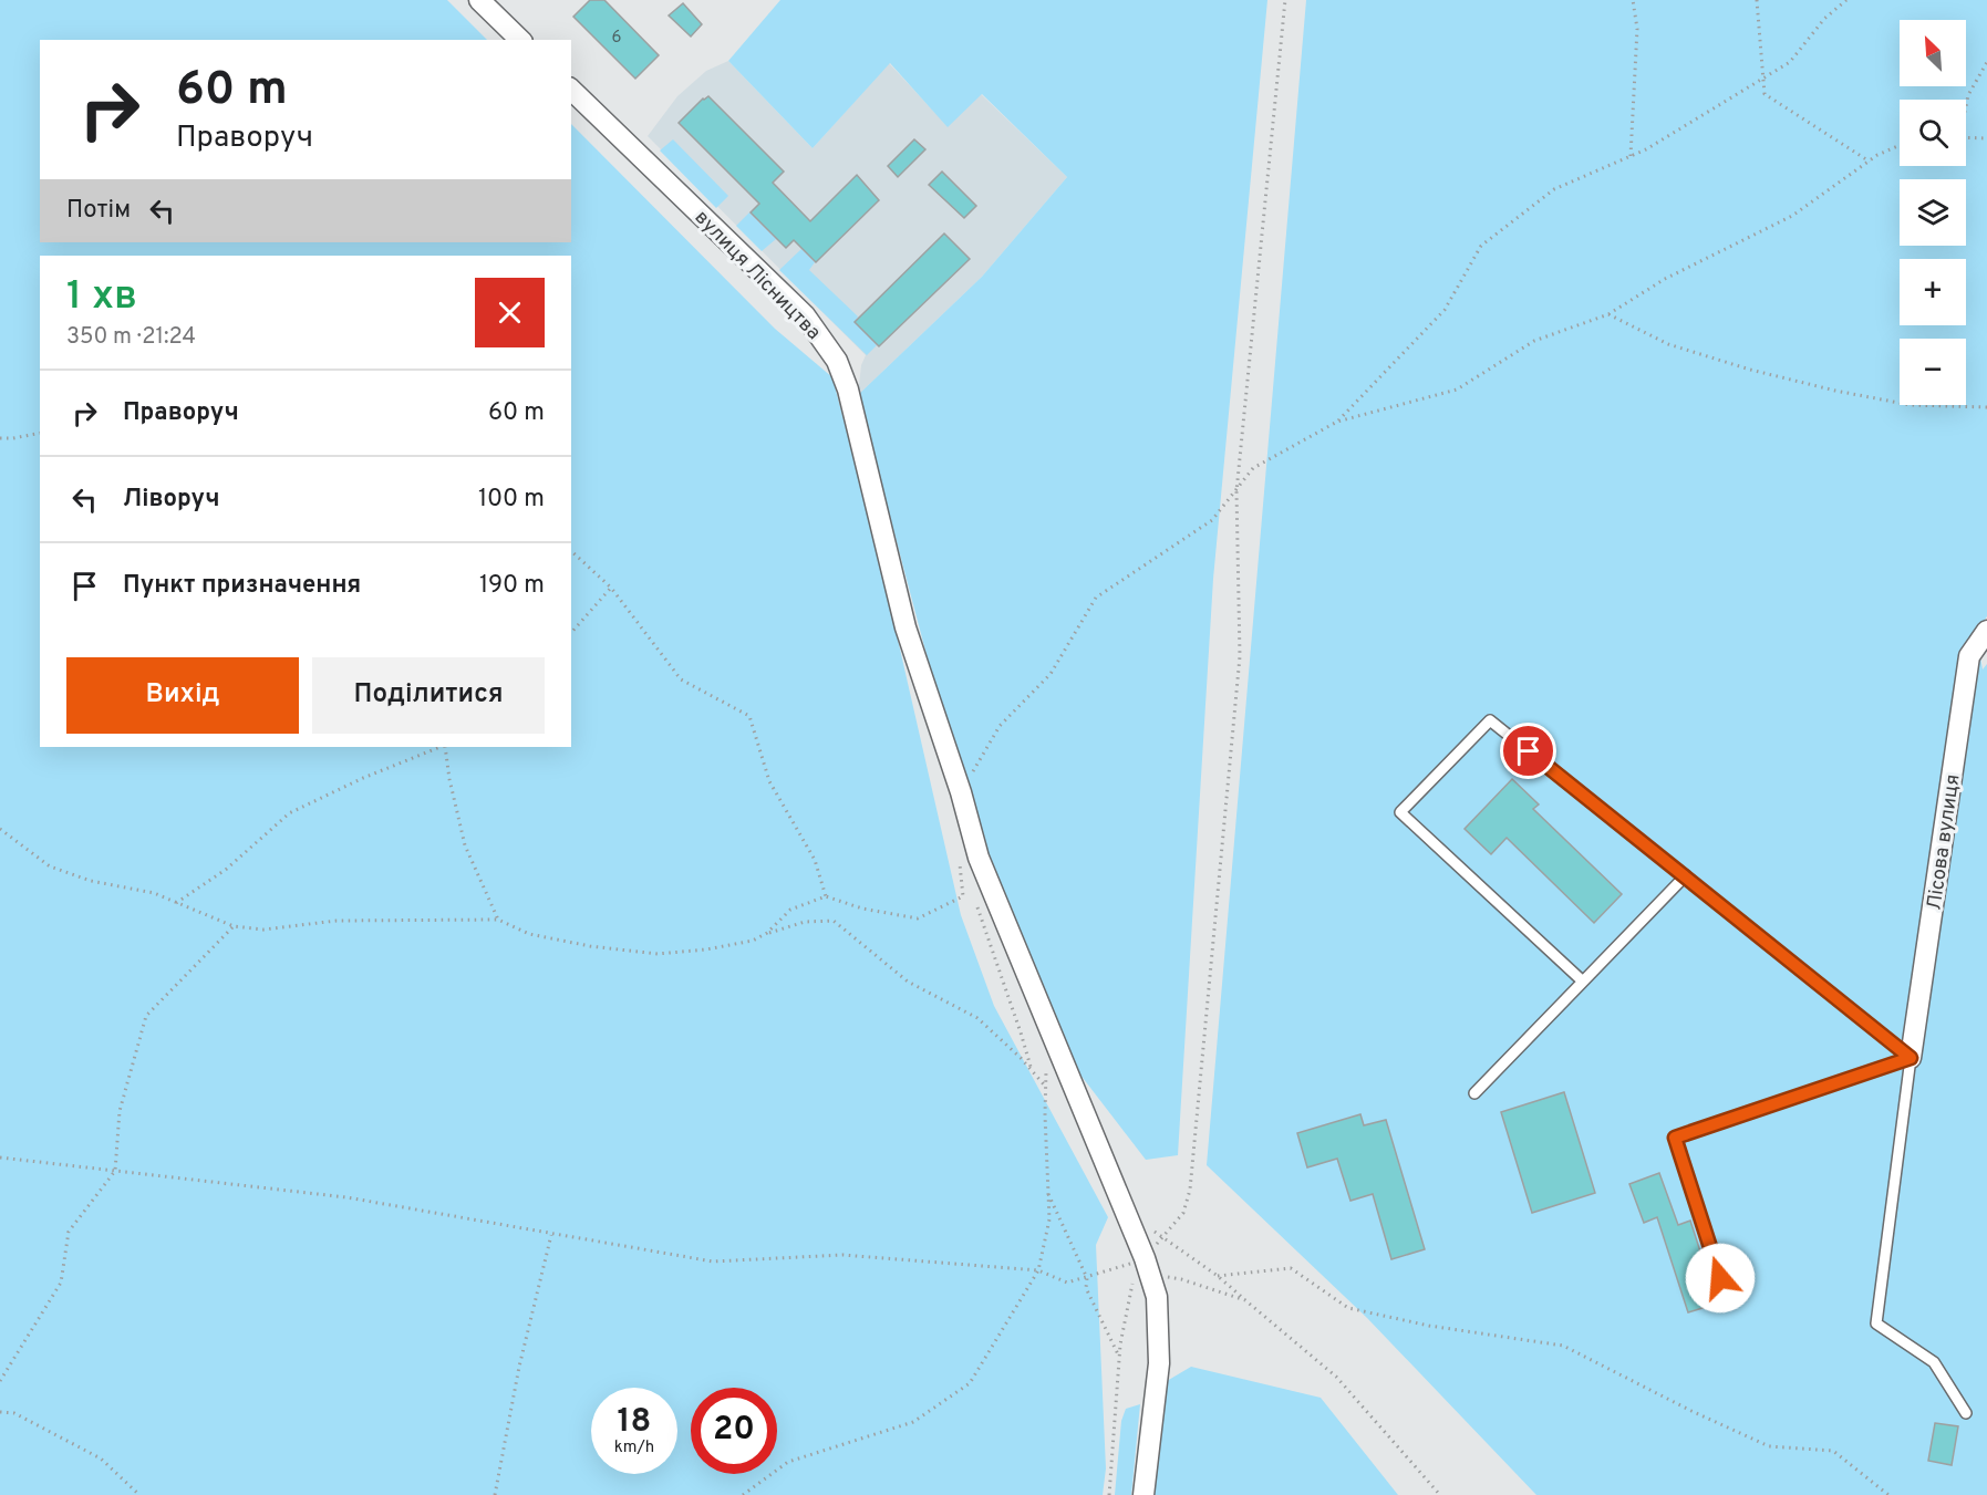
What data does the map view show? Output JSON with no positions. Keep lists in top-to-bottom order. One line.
{"streets":{"street":["вулиця Лісництва","Лісова вулиця"]},"house_numbers":["6"],"north":"top left","page":{"map_buttons":["+","−"],"turn":["60 m","Праворуч"],"then":"Потім","heading":["1 хв","350 m · 21:24"],"list":[{"name":"Праворуч","value":"60 m"},{"name":"Ліворуч","value":"100 m"},{"name":"Пункт призначення","value":"190 m"}],"buttons":["Вихід","Поділитися"],"speed":"18 km/h","limit":"20"}}
